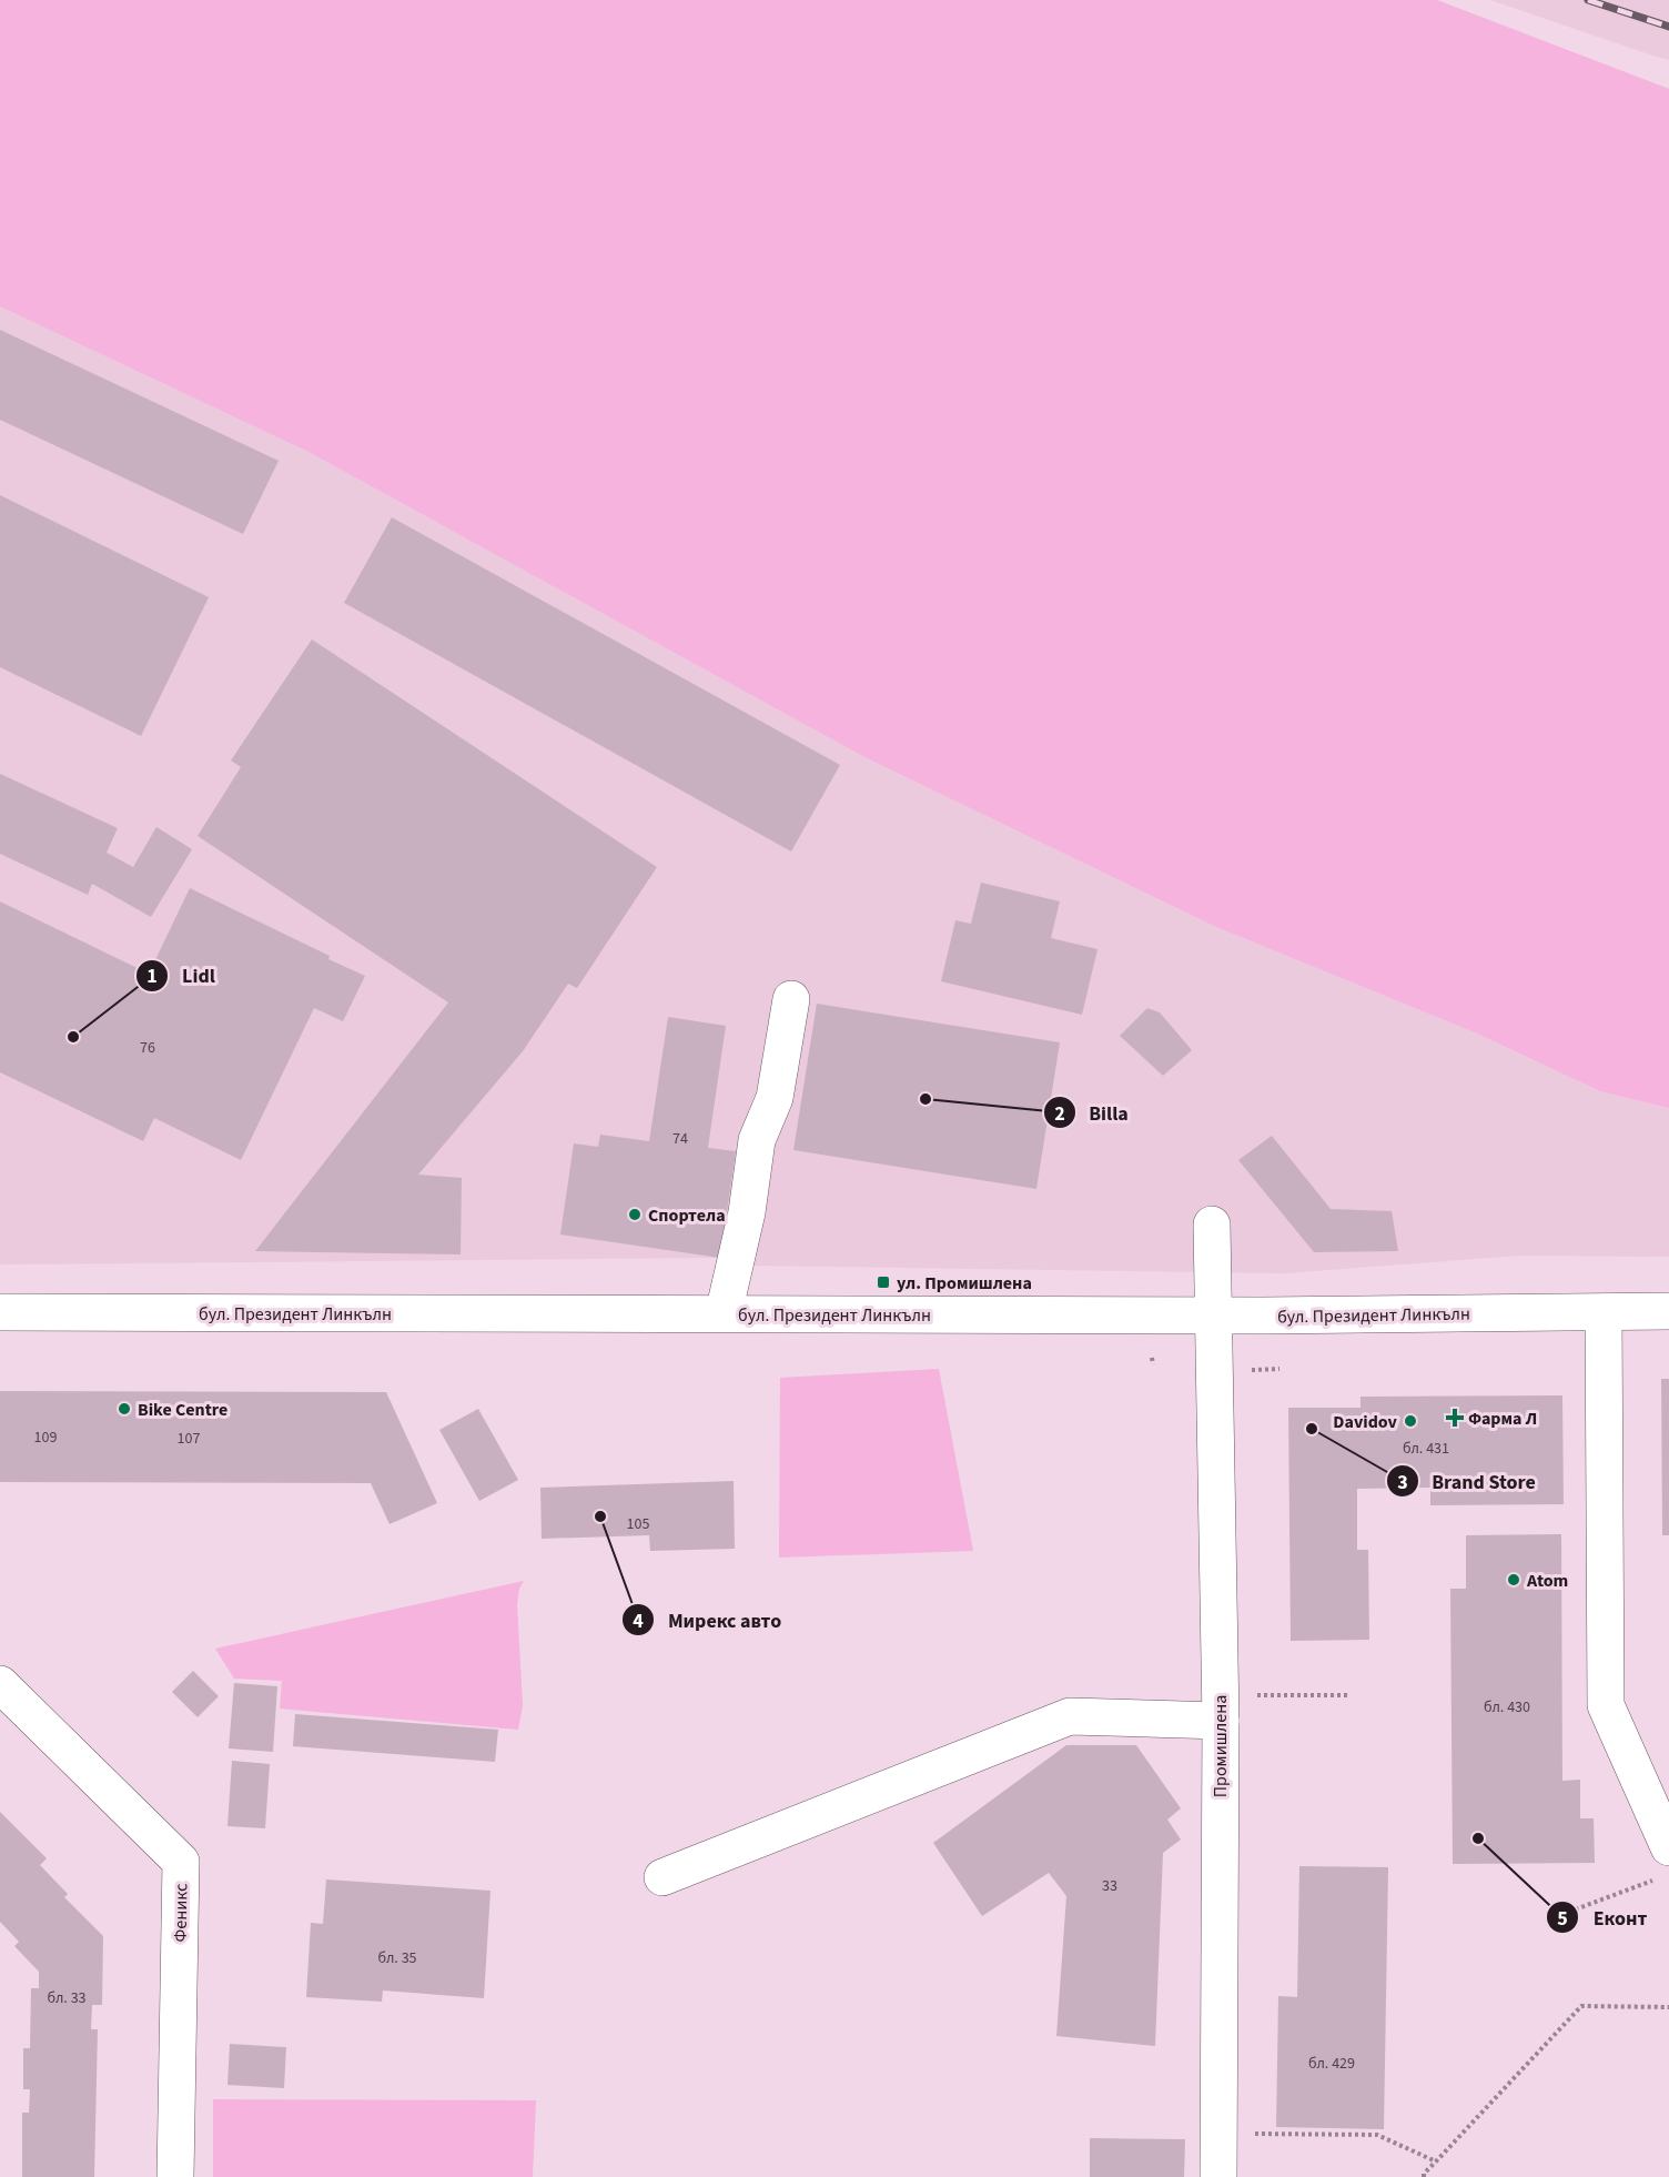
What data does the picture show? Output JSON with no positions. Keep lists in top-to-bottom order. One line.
{"streets":{"street":["бул. Президент Линкълн","Промишлена","Феникс"]},"crossings":[["бул. Президент Линкълн","Промишлена"]],"places":{"other":["Lidl","Billa","Спортела","Bike Centre","Davidov","Brand Store","Мирекс авто","Atom","Еконт"],"transit":["ул. Промишлена"],"health":["Фарма Л"]},"house_numbers":["76","74","109","107","бл. 431","105","бл. 430","33","бл. 35","бл. 33","бл. 429"]}
